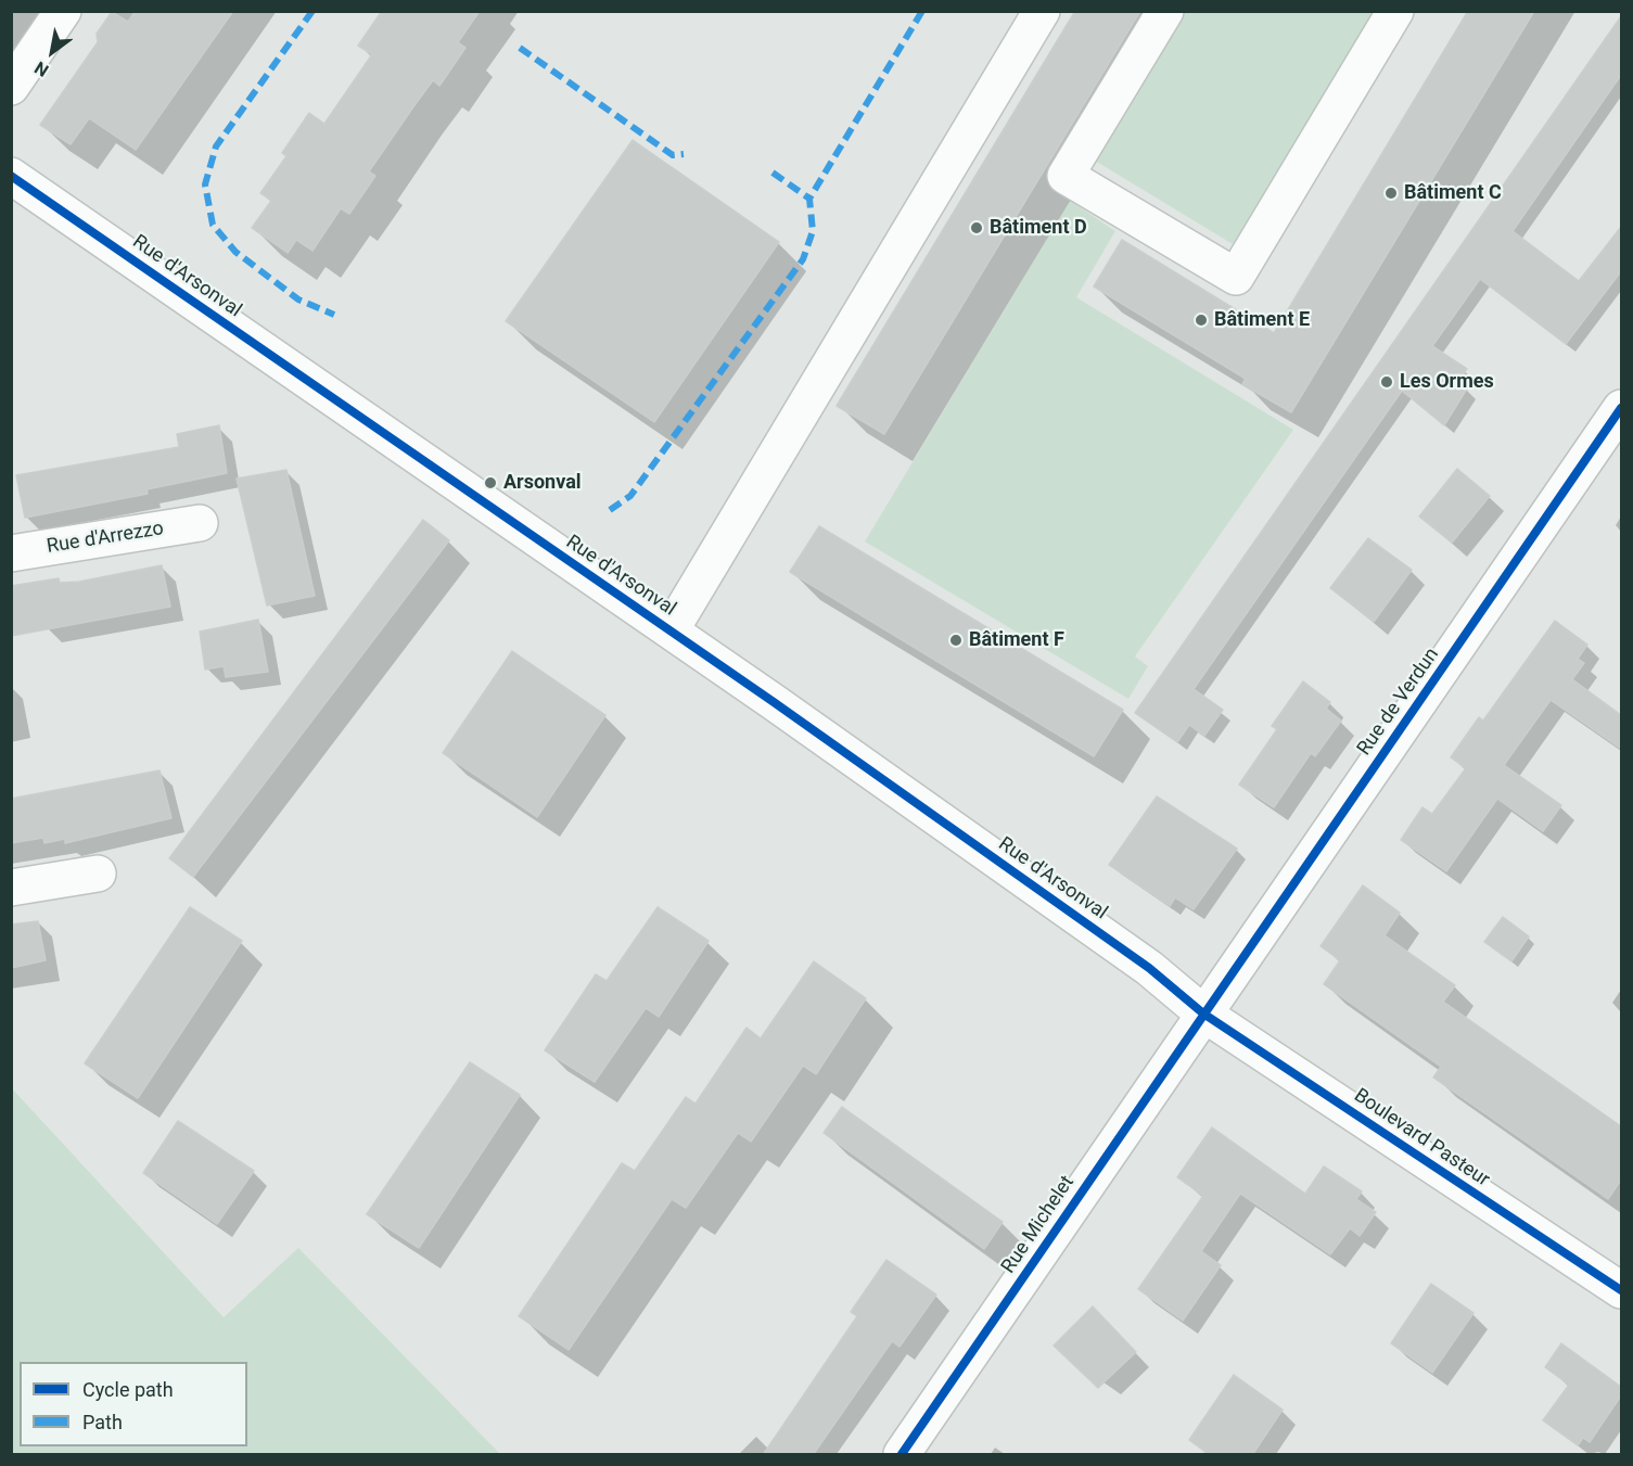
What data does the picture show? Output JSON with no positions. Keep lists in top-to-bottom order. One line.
{"streets":{"street":["Rue d'Arsonval","Rue d'Arrezzo","Rue de Verdun","Boulevard Pasteur","Rue Michelet"]},"crossings":[["Rue d'Arsonval","Rue de Verdun"],["Rue d'Arsonval","Boulevard Pasteur"],["Rue d'Arsonval","Rue Michelet"],["Rue de Verdun","Boulevard Pasteur"],["Rue de Verdun","Rue Michelet"],["Boulevard Pasteur","Rue Michelet"]],"places":["Bâtiment C","Bâtiment D","Bâtiment E","Les Ormes","Arsonval","Bâtiment F"],"legend":["Cycle path","Path"],"north":"bottom left"}
